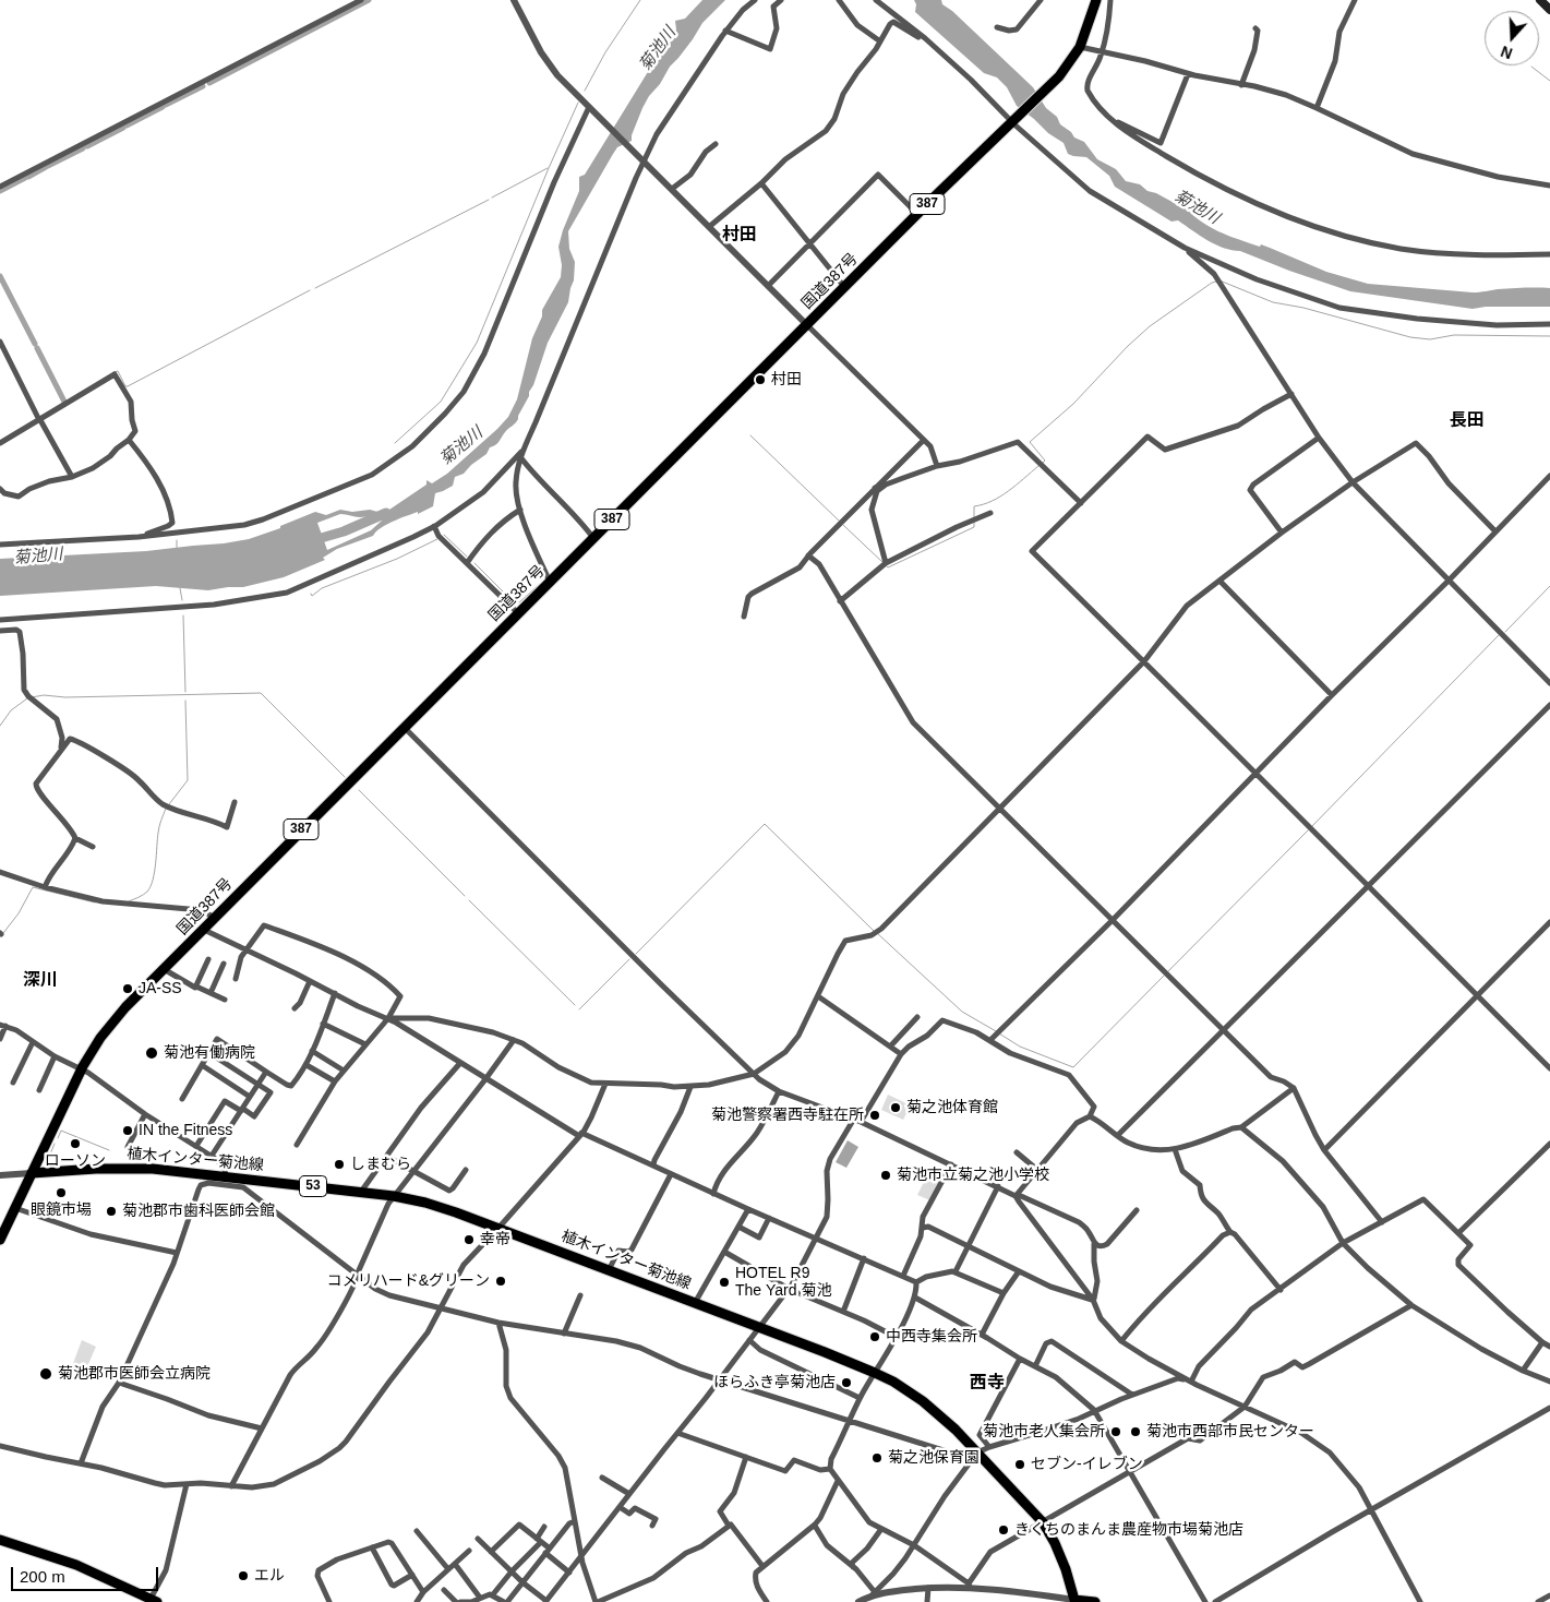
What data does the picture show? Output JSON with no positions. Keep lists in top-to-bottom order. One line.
{"streets":{"main road":["387","国道387号","植木インター菊池線","53"]},"crossings":[["国道387号","植木インター菊池線"]],"districts":["村田","長田","深川","西寺"],"water":["菊池川"],"places":["村田","JA-SS","菊池有働病院","菊之池体育館","菊池警察署西寺駐在所","IN the Fitness","ローソン","しまむら","菊池市立菊之池小学校","眼鏡市場","菊池郡市歯科医師会館","幸帝","コメリハード&グリーン","HOTEL R9 The Yard 菊池","中西寺集会所","菊池郡市医師会立病院","ほらふき亭菊池店","菊池市老人集会所","菊池市西部市民センター","菊之池保育園","セブン-イレブン","きくちのまんま農産物市場菊池店","エル"],"scale_bar":"200 m","north":"bottom"}
